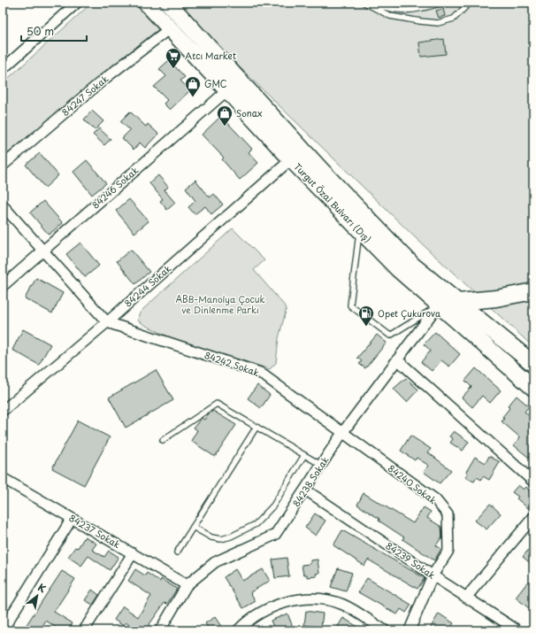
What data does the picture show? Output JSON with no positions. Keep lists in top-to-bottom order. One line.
{"streets":{"main road":["Turgut Özal Bulvarı (Dış)"],"street":["84247 Sokak","84246 Sokak","84244 Sokak","84242 Sokak","84238 Sokak","84240 Sokak","84237 Sokak","84239 Sokak"]},"crossings":[["84247 Sokak","Turgut Özal Bulvarı (Dış)"],["84246 Sokak","Turgut Özal Bulvarı (Dış)"],["Turgut Özal Bulvarı (Dış)","84244 Sokak"],["Turgut Özal Bulvarı (Dış)","84238 Sokak"],["84244 Sokak","84242 Sokak"],["84242 Sokak","84238 Sokak"],["84242 Sokak","84240 Sokak"],["84238 Sokak","84240 Sokak"],["84238 Sokak","84237 Sokak"],["84238 Sokak","84239 Sokak"],["84240 Sokak","84239 Sokak"]],"parks":["ABB-Manolya Çocuk ve Dinlenme Parkı"],"places":{"supermarket":["Atcı Market"],"shop":["GMC","Sonax"],"fuel station":["Opet Çukurova"]},"scale_bar":"50 m","north":"top right"}
